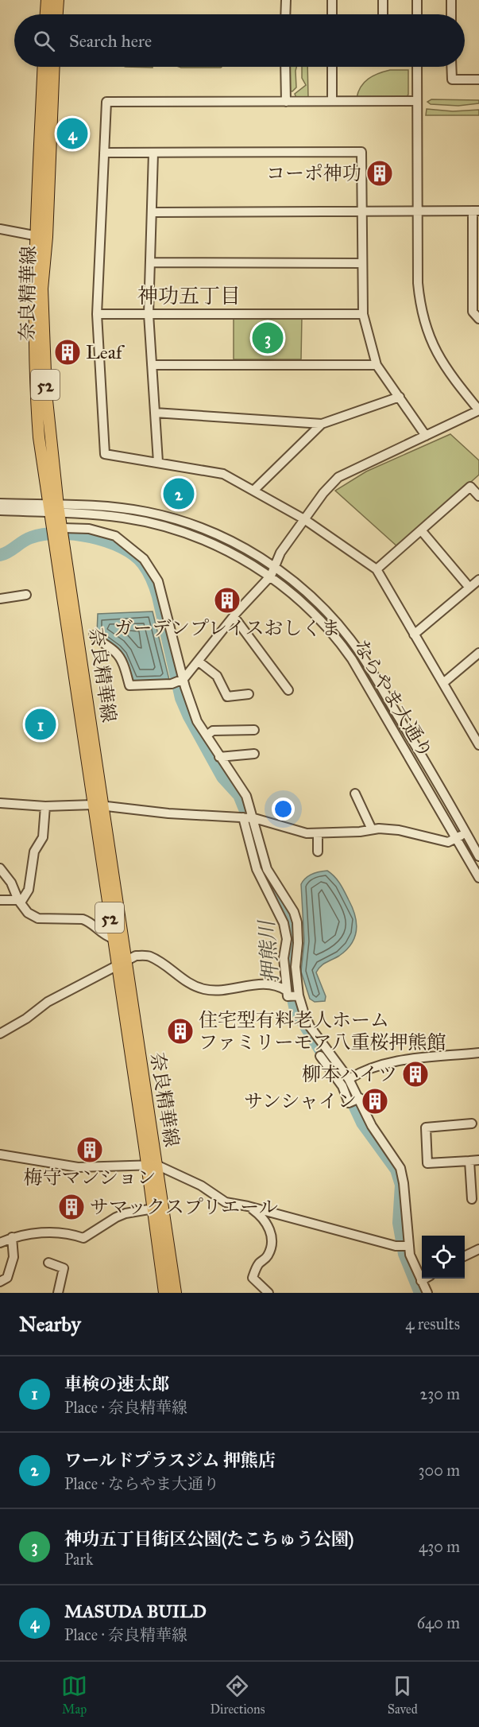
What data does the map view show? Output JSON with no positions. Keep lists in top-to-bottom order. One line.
{"streets":{"main road":["奈良精華線","52"],"street":["ならやま大通り"]},"crossings":[["奈良精華線","ならやま大通り"]],"districts":["神功五丁目"],"water":["押熊川"],"places":{"building":["コーポ神功","Leaf","ガーデンプレイスおしくま","住宅型有料老人ホーム ファミリーモア八重桜押熊館","柳本ハイツ","サンシャイン","梅守マンション","サマックスプリエール"]},"page":{"search":"Search here","pins":["4","3","2","1"],"heading":["Nearby","4 results"],"list":[{"mark":"1","name":"車検の速太郎","note":"Place · 奈良精華線","value":"230 m"},{"mark":"2","name":"ワールドプラスジム 押熊店","note":"Place · ならやま大通り","value":"300 m"},{"mark":"3","name":"神功五丁目街区公園(たこちゅう公園)","note":"Park","value":"430 m"},{"mark":"4","name":"MASUDA BUILD","note":"Place · 奈良精華線","value":"640 m"}],"nav":["Map","Directions","Saved"]}}
